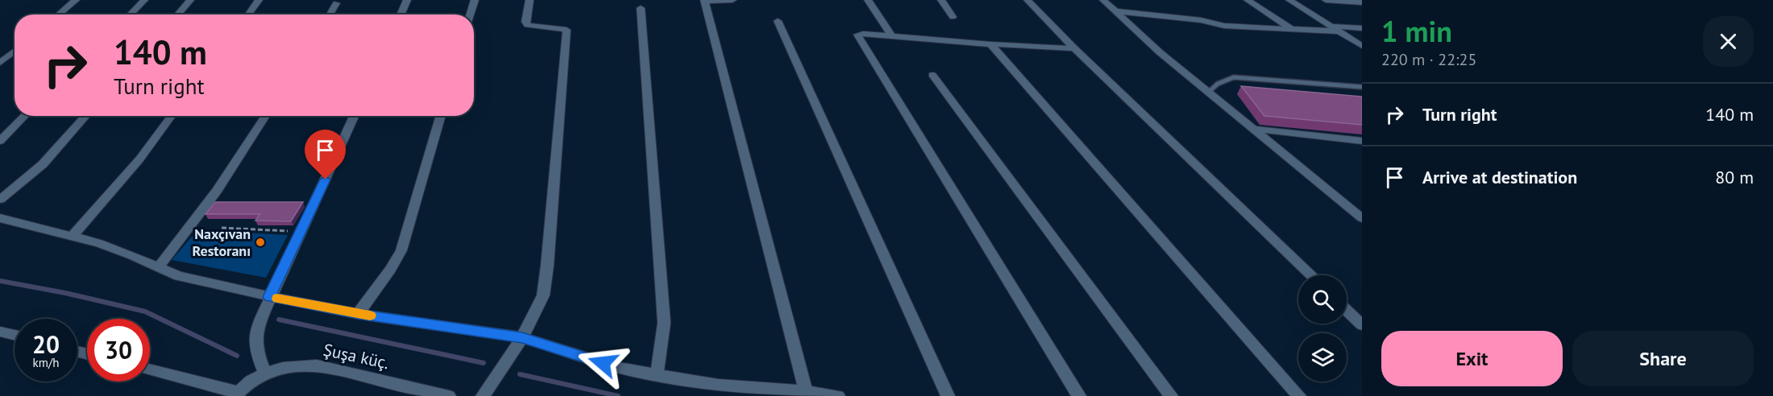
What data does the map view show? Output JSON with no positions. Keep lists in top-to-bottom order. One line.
{"streets":{"street":["Şuşa küç."]},"places":["Naxçıvan Restoranı"],"page":{"heading":["1 min","220 m · 22:25"],"turn":["140 m","Turn right"],"list":[{"name":"Turn right","value":"140 m"},{"name":"Arrive at destination","value":"80 m"}],"speed":"20 km/h","limit":"30","buttons":["Exit","Share"]}}
